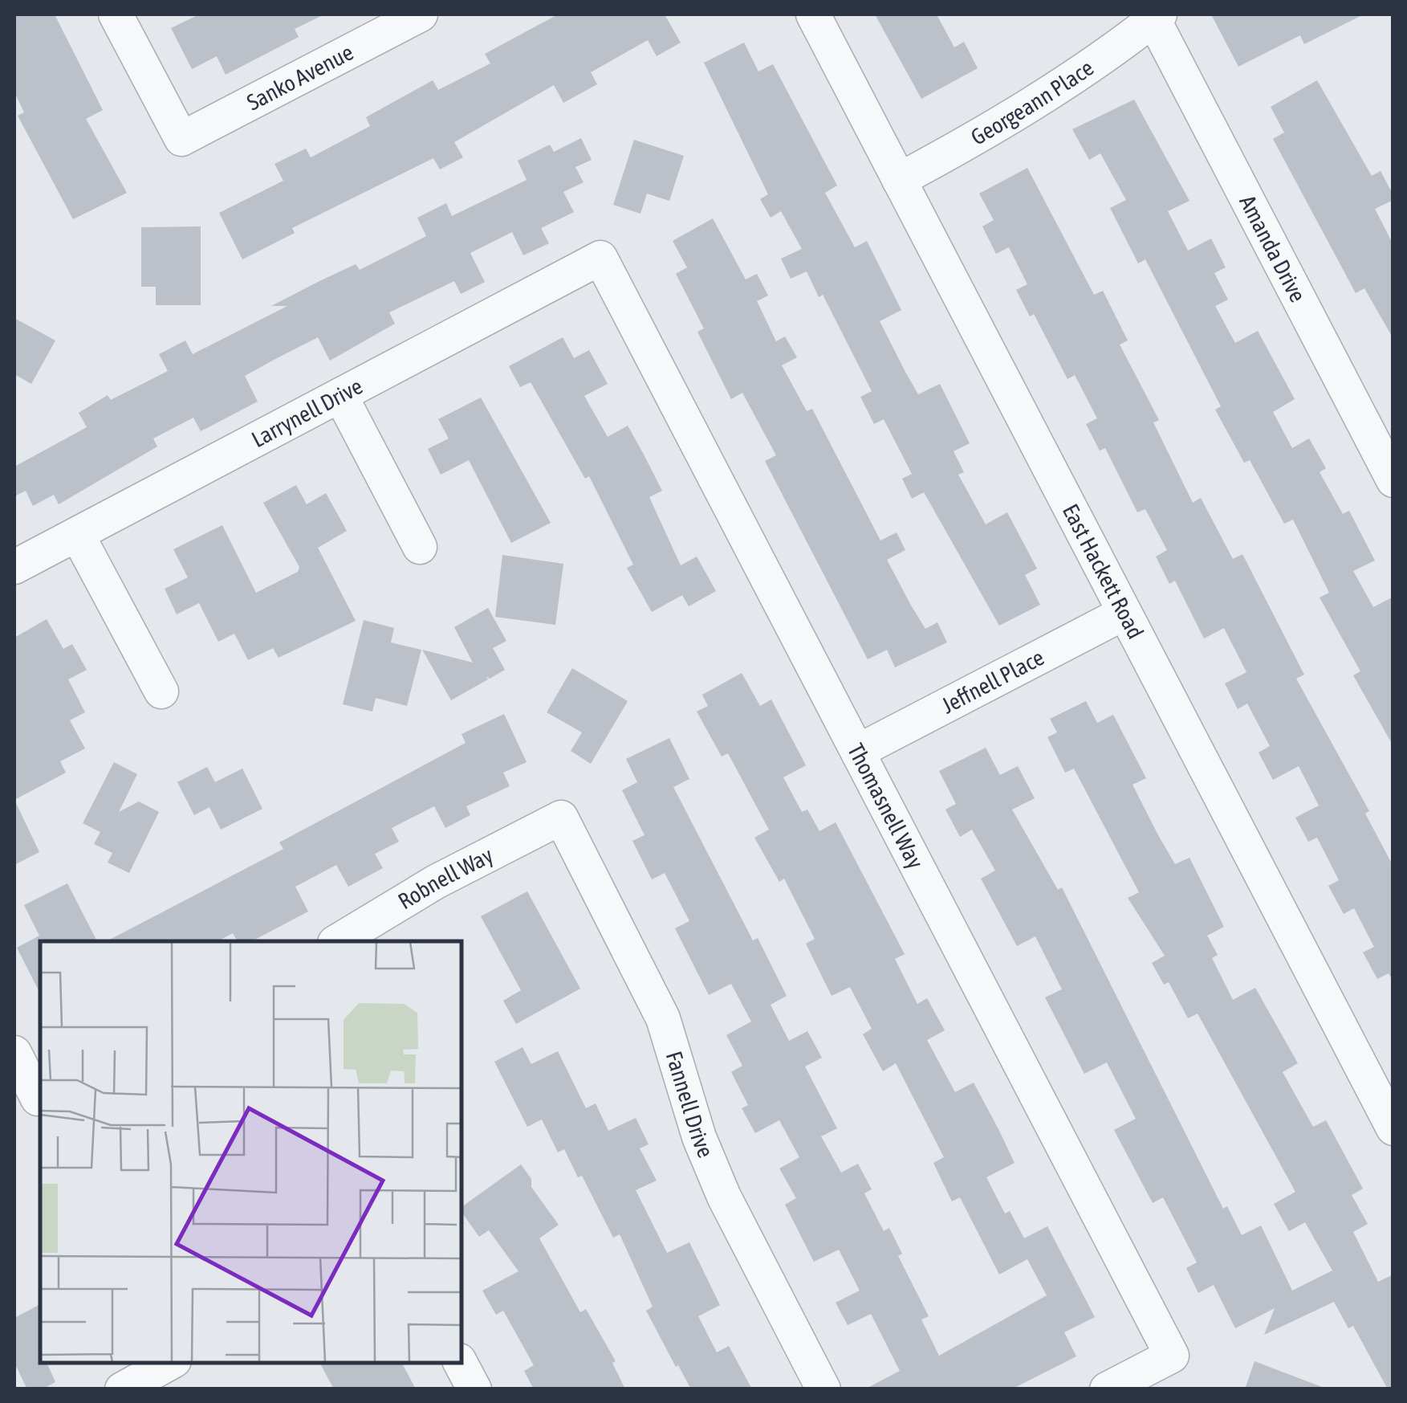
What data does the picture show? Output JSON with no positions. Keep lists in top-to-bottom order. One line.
{"streets":{"street":["Sanko Avenue","Georgeann Place","Amanda Drive","Larrynell Drive","East Hackett Road","Jeffnell Place","Thomasnell Way","Robnell Way","Fannell Drive"]},"crossings":[["Georgeann Place","Amanda Drive"],["Georgeann Place","East Hackett Road"],["Larrynell Drive","Thomasnell Way"],["East Hackett Road","Jeffnell Place"],["Jeffnell Place","Thomasnell Way"],["Robnell Way","Fannell Drive"]]}
